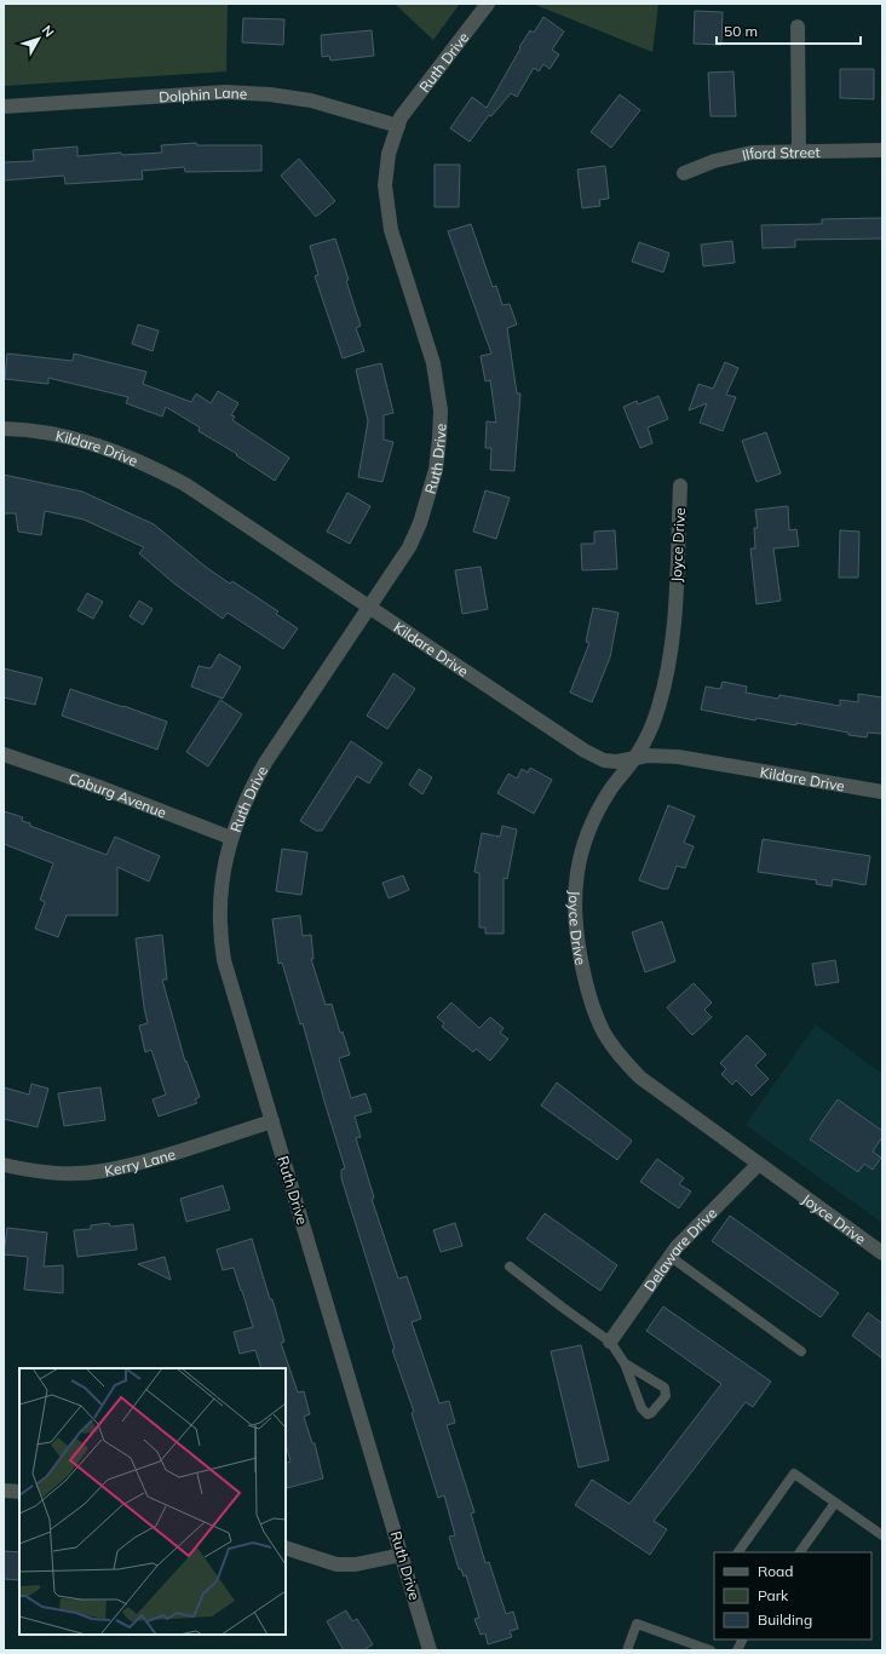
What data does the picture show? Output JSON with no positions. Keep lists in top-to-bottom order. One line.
{"streets":{"street":["Ruth Drive","Dolphin Lane","Ilford Street","Kildare Drive","Joyce Drive","Coburg Avenue","Kerry Lane","Delaware Drive"]},"crossings":[["Ruth Drive","Dolphin Lane"],["Ruth Drive","Kildare Drive"],["Ruth Drive","Coburg Avenue"],["Ruth Drive","Kerry Lane"],["Kildare Drive","Joyce Drive"],["Joyce Drive","Delaware Drive"]],"legend":["Road","Park","Building"],"scale_bar":"50 m","north":"top right"}
